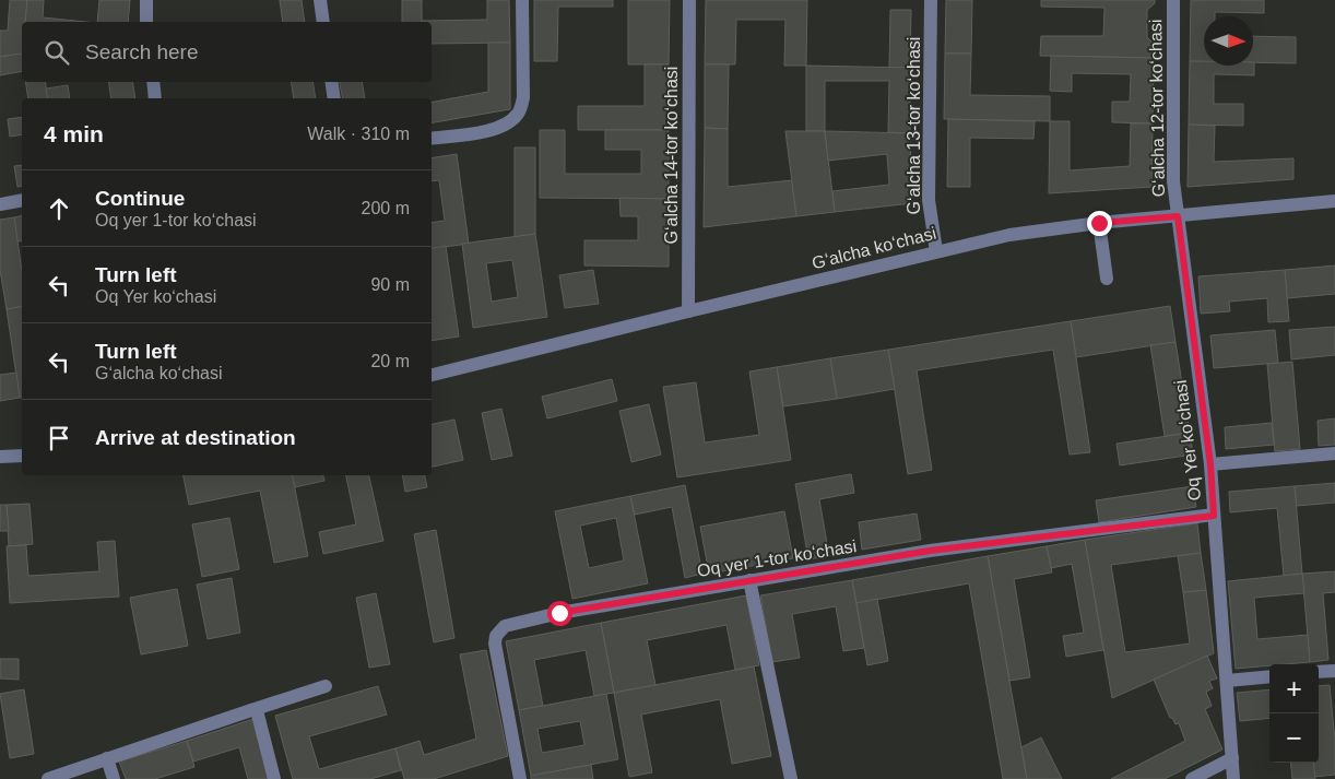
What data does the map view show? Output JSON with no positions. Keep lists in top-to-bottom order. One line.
{"streets":{"street":["Gʻalcha 12-tor koʻchasi","Gʻalcha 13-tor koʻchasi","Gʻalcha 14-tor koʻchasi","Gʻalcha koʻchasi","Oq Yer koʻchasi","Oq yer 1-tor koʻchasi"]},"crossings":[["Gʻalcha 12-tor koʻchasi","Gʻalcha koʻchasi"],["Gʻalcha 12-tor koʻchasi","Oq Yer koʻchasi"],["Gʻalcha 13-tor koʻchasi","Gʻalcha koʻchasi"],["Gʻalcha 14-tor koʻchasi","Gʻalcha koʻchasi"],["Gʻalcha koʻchasi","Oq Yer koʻchasi"],["Oq Yer koʻchasi","Oq yer 1-tor koʻchasi"]],"north":"right","page":{"search":"Search here","heading":["4 min","Walk · 310 m"],"list":[["Continue","Oq yer 1-tor koʻchasi","200 m"],["Turn left","Oq Yer koʻchasi","90 m"],["Turn left","Gʻalcha koʻchasi","20 m"],"Arrive at destination"],"map_buttons":["+","−"]}}
